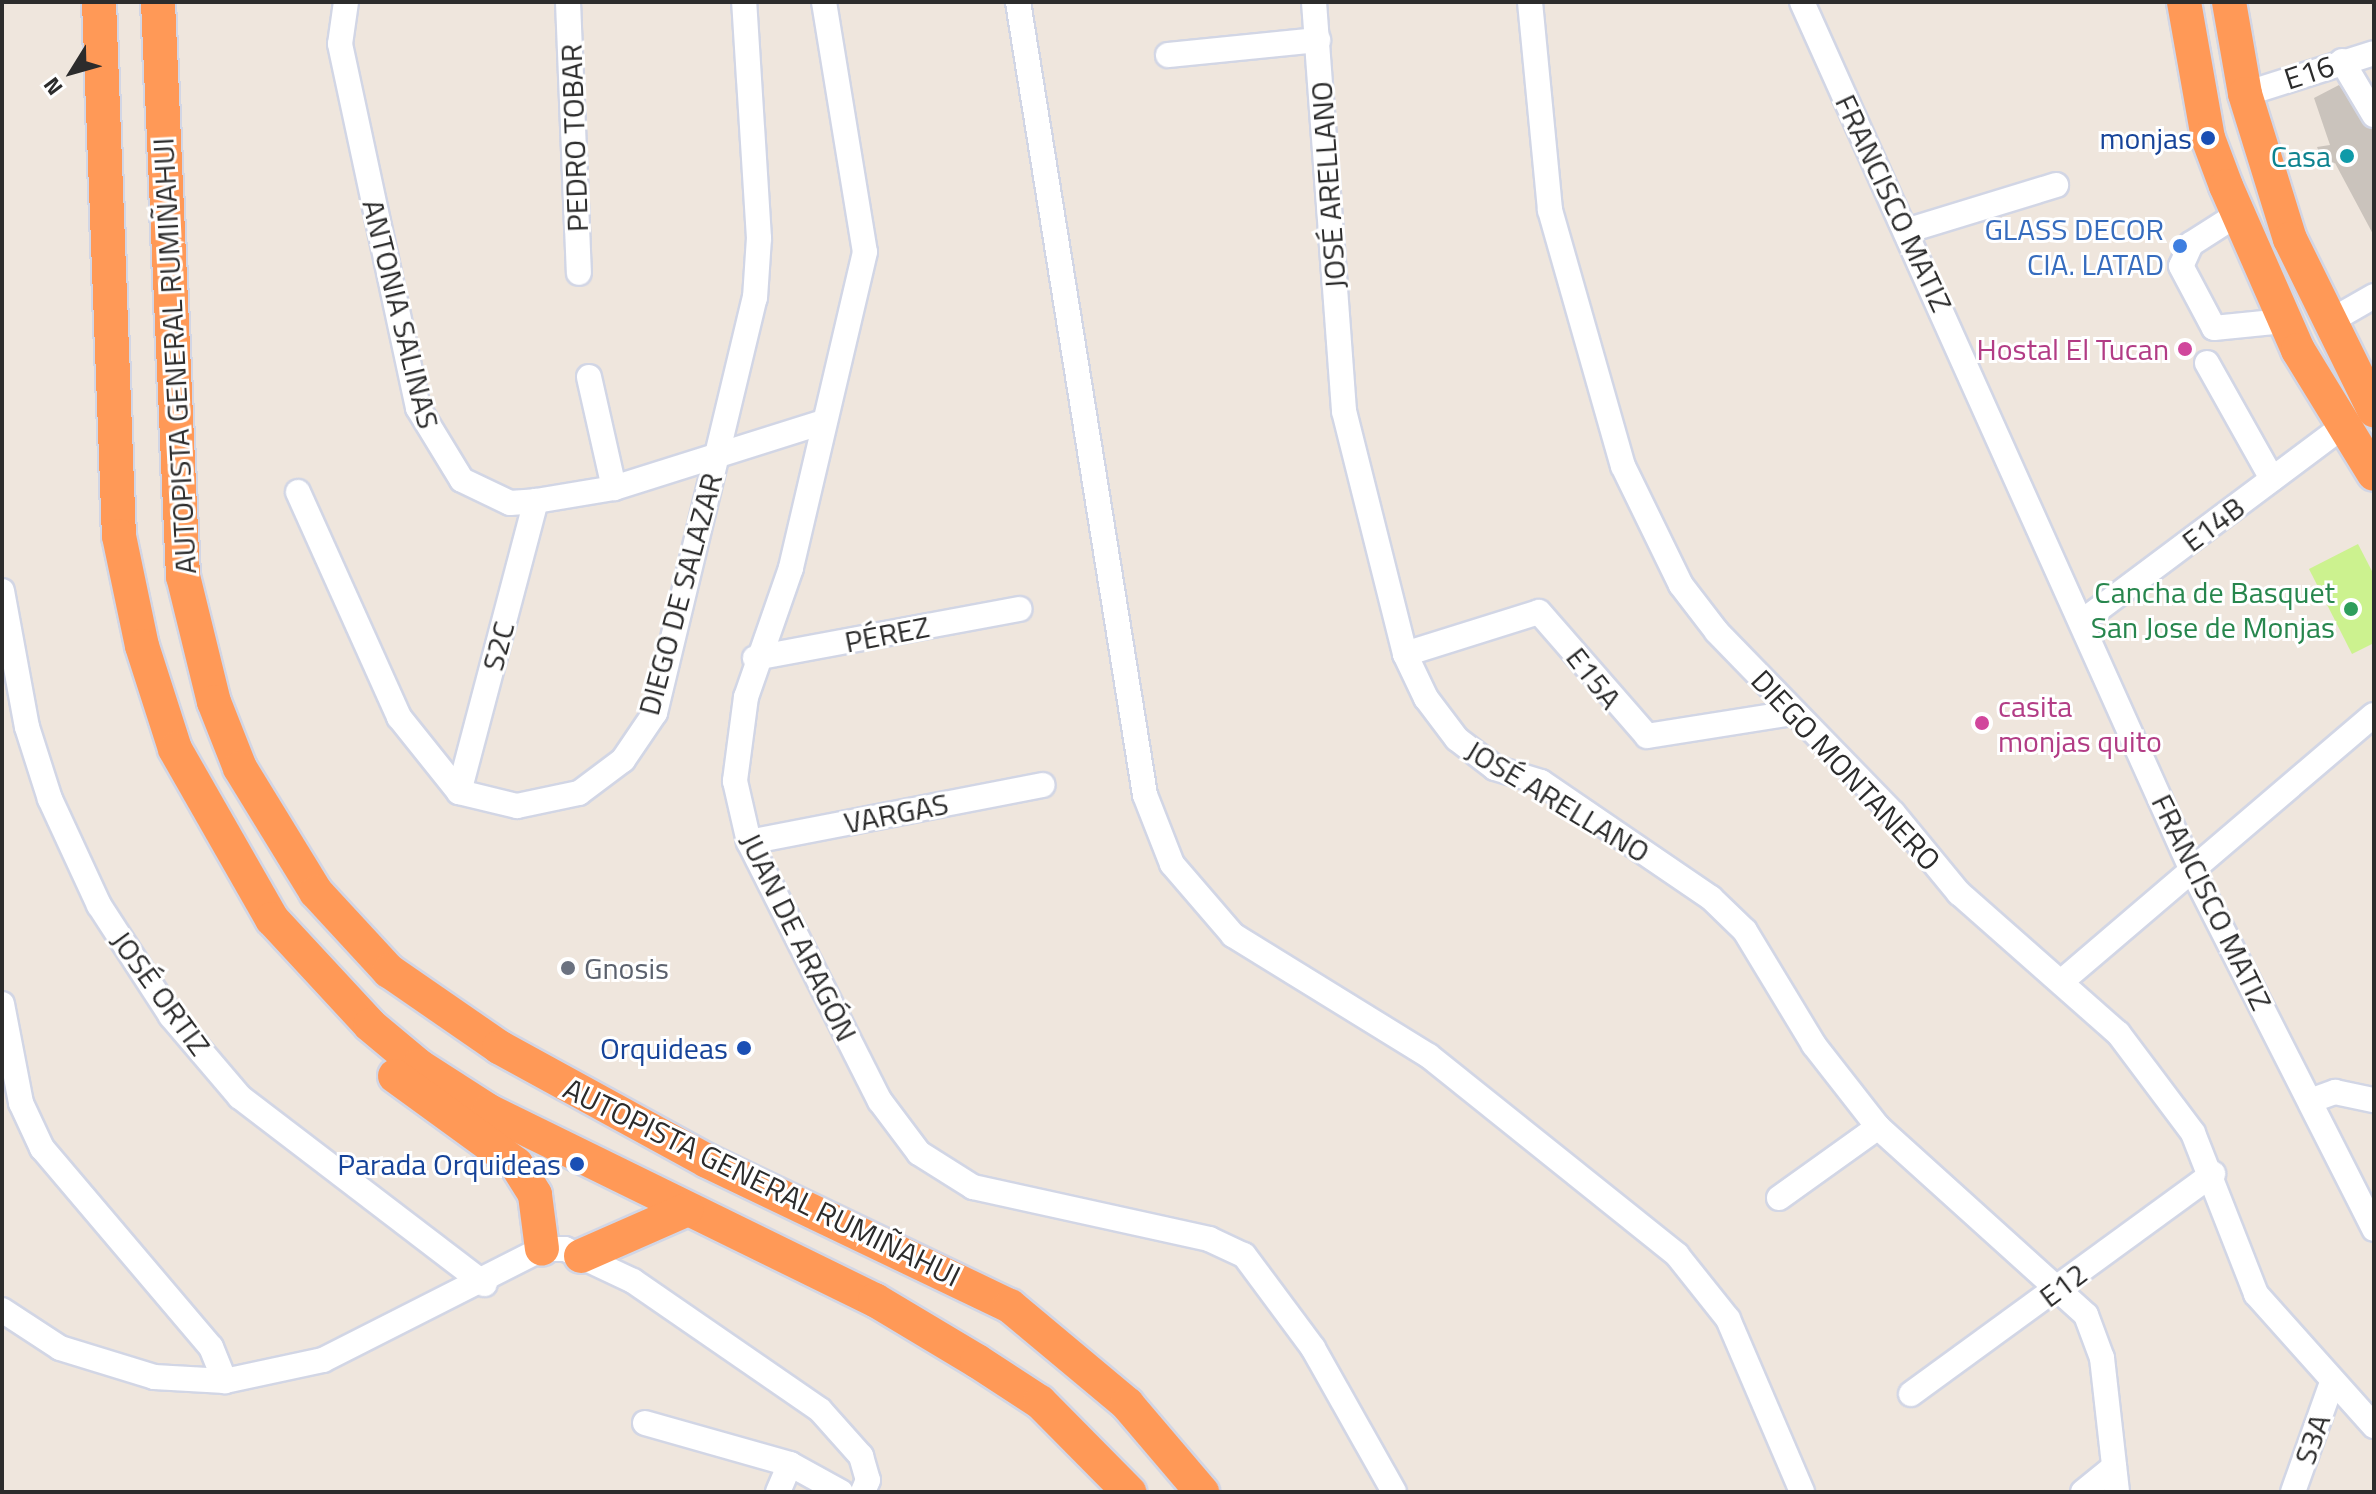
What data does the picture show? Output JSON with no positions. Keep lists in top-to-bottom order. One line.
{"streets":{"highway":["AUTOPISTA GENERAL RUMIÑAHUI"],"street":["E16","PEDRO TOBAR","JOSÉ ARELLANO","FRANCISCO MATIZ","ANTONIA SALINAS","E14B","DIEGO DE SALAZAR","PÉREZ","S2C","E15A","DIEGO MONTANERO","VARGAS","JUAN DE ARAGÓN","JOSÉ ORTIZ","E12","S3A"]},"crossings":[["JOSÉ ARELLANO","E15A"],["JOSÉ ARELLANO","E12"],["FRANCISCO MATIZ","E14B"],["ANTONIA SALINAS","DIEGO DE SALAZAR"],["ANTONIA SALINAS","S2C"],["ANTONIA SALINAS","JUAN DE ARAGÓN"],["DIEGO DE SALAZAR","S2C"],["PÉREZ","JUAN DE ARAGÓN"],["E15A","DIEGO MONTANERO"],["DIEGO MONTANERO","E12"],["DIEGO MONTANERO","S3A"],["VARGAS","JUAN DE ARAGÓN"]],"places":["monjas","Casa","GLASS DECOR CIA. LATAD","Hostal El Tucan","Cancha de Basquet San Jose de Monjas","casita monjas quito","Gnosis","Orquideas","Parada Orquideas"],"north":"bottom left"}
